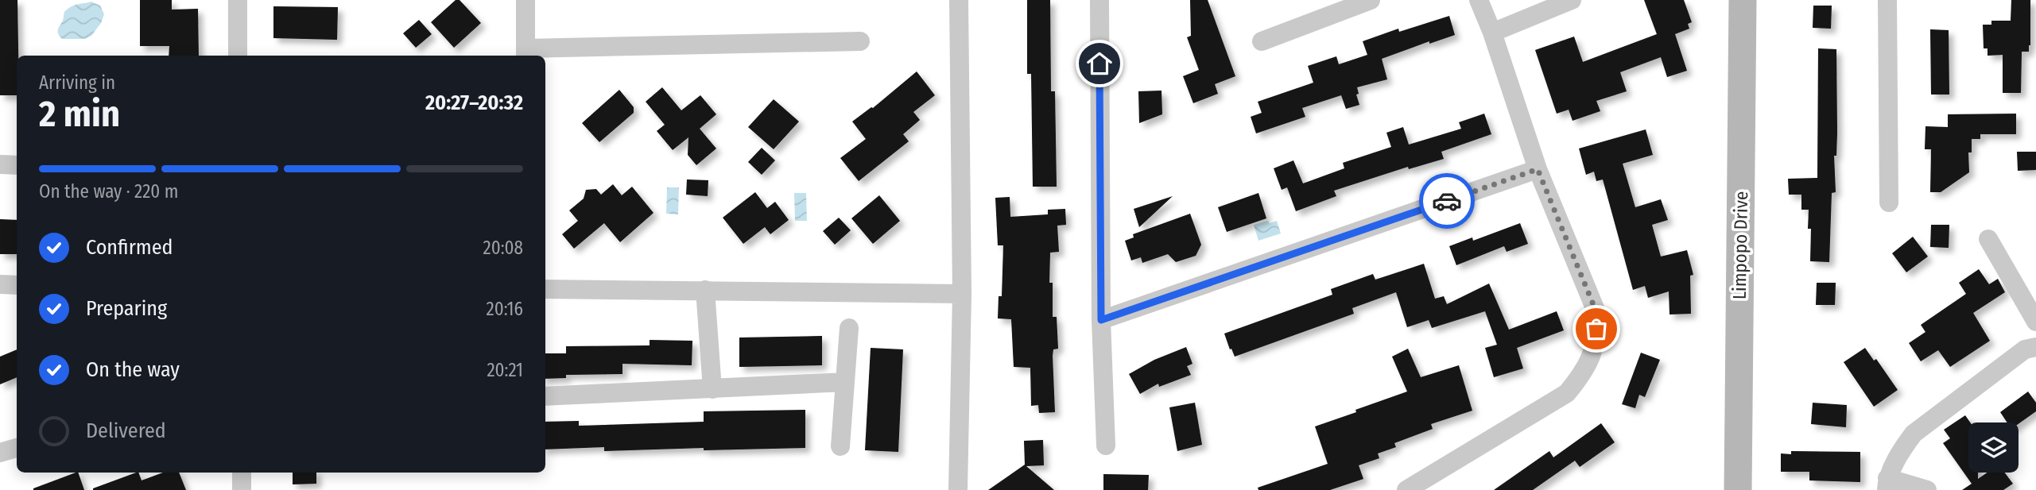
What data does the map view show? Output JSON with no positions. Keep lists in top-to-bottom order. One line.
{"streets":{"street":["Limpopo Drive"]},"page":{"heading":["2 min","Arriving in","20:27–20:32"],"bar":"On the way · 220 m","list":[["Confirmed","20:08"],["Preparing","20:16"],["On the way","20:21"],"Delivered"]}}
